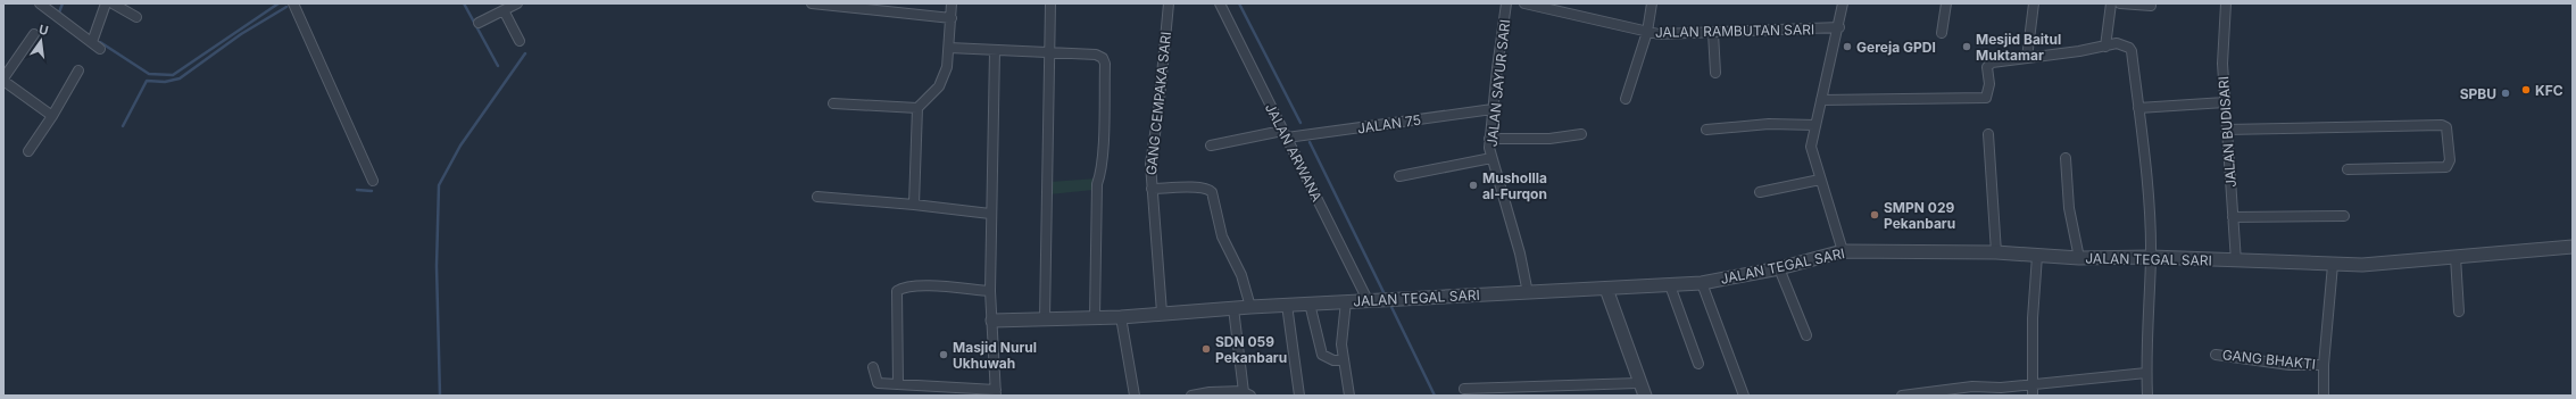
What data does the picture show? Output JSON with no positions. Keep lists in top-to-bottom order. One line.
{"streets":{"street":["JALAN RAMBUTAN SARI","JALAN SAYUR SARI","GANG CEMPAKA SARI","JALAN 75","JALAN BUDISARI","JALAN ARWANA","JALAN TEGAL SARI","GANG BHAKTI"]},"crossings":[["JALAN SAYUR SARI","JALAN 75"],["JALAN SAYUR SARI","JALAN TEGAL SARI"],["GANG CEMPAKA SARI","JALAN TEGAL SARI"],["JALAN 75","JALAN ARWANA"],["JALAN BUDISARI","JALAN TEGAL SARI"],["JALAN ARWANA","JALAN TEGAL SARI"]],"places":["Gereja GPDI","Mesjid Baitul Muktamar","KFC","SPBU","Mushollla al-Furqon","SMPN 029 Pekanbaru","SDN 059 Pekanbaru","Masjid Nurul Ukhuwah"],"north":"top"}
